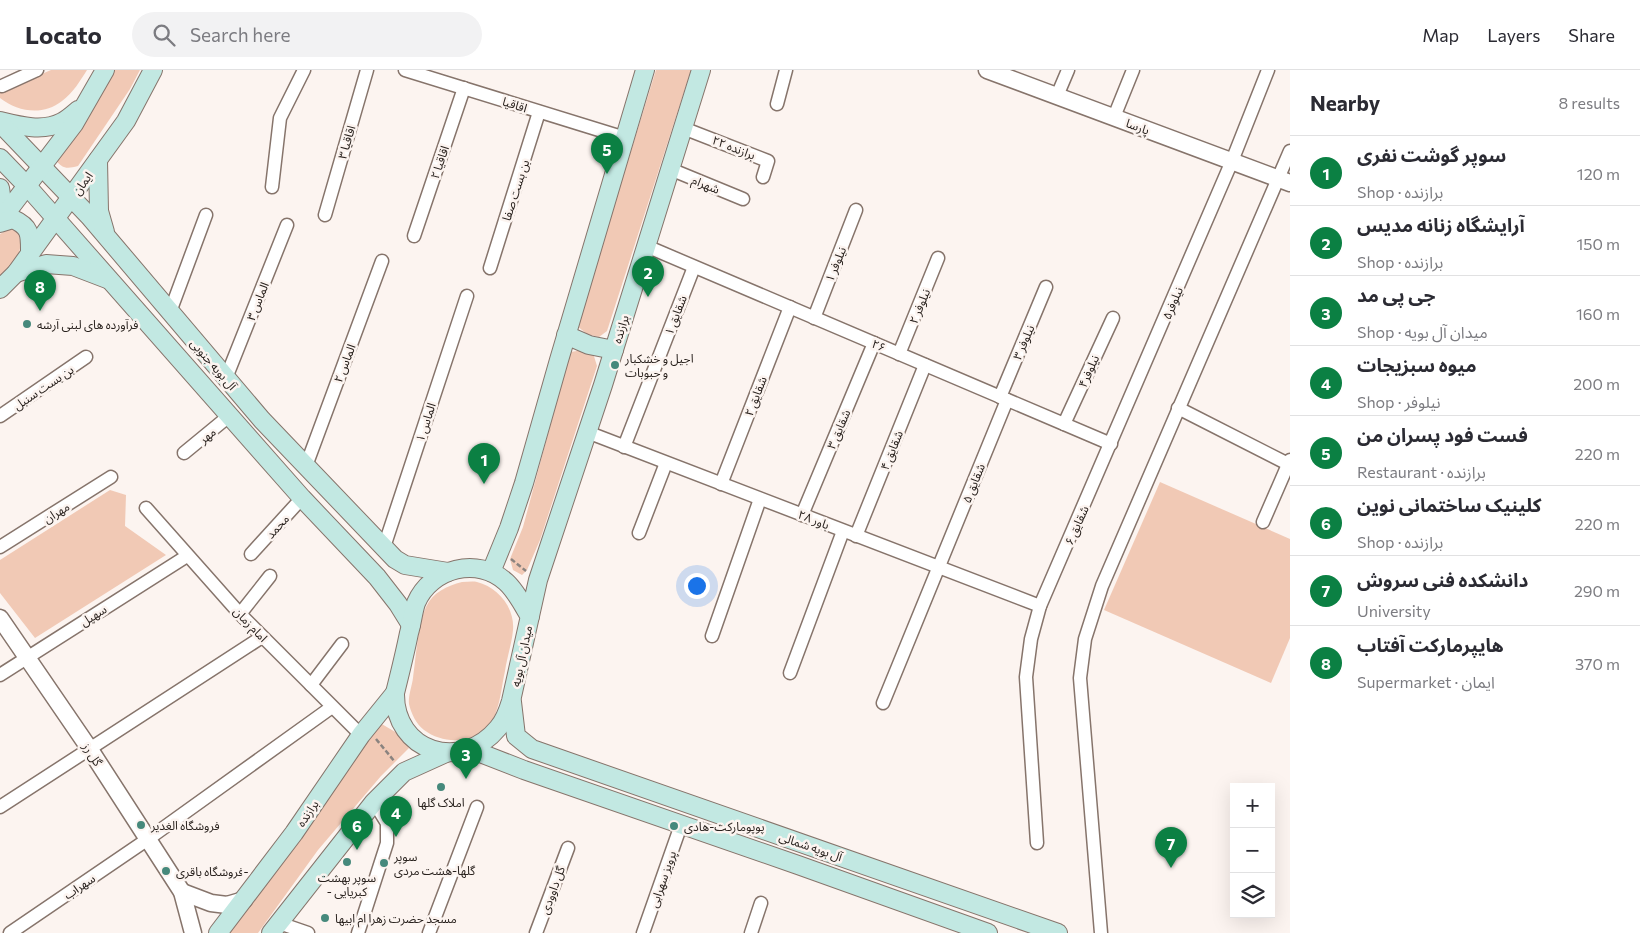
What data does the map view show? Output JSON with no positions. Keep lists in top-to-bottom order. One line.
{"streets":{"main road":["ایمان","برازنده","آل بویه جنوبی","میدان آل بویه","آل بویه شمالی"],"street":["اقاقیا","پارسا","اقاقیا ۳","برازنده ۲۲","اقاقیا ۲","شهرام","بن بست صفا","نیلوفر ۱","الماس ۳","نیلوفر۵","نیلوفر ۲","شقایق ۱","نیلوفر ۳","۲۶","الماس ۲","نیلوفر۴","بن بست سنبل","شقایق ۲","الماس ۱","شقایق ۳","مهر","شقایق ۴","شقایق ۵","مهران","باور ۲۸","شقایق ۶","محمد","سهیل","امام زمان","گل رز","پرویز سهرابی","سهراب","گل داوودی"]},"crossings":[["اقاقیا","اقاقیا ۲"],["اقاقیا","بن بست صفا"],["پارسا","نیلوفر۵"],["برازنده ۲۲","برازنده"],["ایمان","آل بویه جنوبی"],["شهرام","برازنده"],["نیلوفر ۱","۲۶"],["الماس ۳","آل بویه جنوبی"],["نیلوفر۵","۲۶"],["نیلوفر۵","شقایق ۶"],["نیلوفر ۲","۲۶"],["شقایق ۱","۲۶"],["شقایق ۱","باور ۲۸"],["برازنده","۲۶"],["برازنده","آل بویه جنوبی"],["برازنده","باور ۲۸"],["برازنده","امام زمان"],["برازنده","میدان آل بویه"],["برازنده","آل بویه شمالی"],["نیلوفر ۳","۲۶"],["نیلوفر ۳","شقایق ۵"],["۲۶","نیلوفر۴"],["۲۶","شقایق ۲"],["۲۶","شقایق ۳"],["۲۶","شقایق ۴"],["۲۶","شقایق ۵"],["۲۶","شقایق ۶"],["الماس ۲","آل بویه جنوبی"],["آل بویه جنوبی","الماس ۱"],["آل بویه جنوبی","مهر"],["آل بویه جنوبی","محمد"],["آل بویه جنوبی","میدان آل بویه"],["آل بویه جنوبی","آل بویه شمالی"],["شقایق ۲","باور ۲۸"],["شقایق ۳","باور ۲۸"],["شقایق ۴","باور ۲۸"],["شقایق ۵","باور ۲۸"],["باور ۲۸","شقایق ۶"],["سهیل","امام زمان"],["سهیل","گل رز"],["امام زمان","سهراب"],["میدان آل بویه","آل بویه شمالی"],["گل رز","سهراب"],["آل بویه شمالی","پرویز سهرابی"]],"places":["فرآورده های لبنی آرشه","اجیل و خشکبار و حبوبات","املاک گلها","فروشگاه الغدیر","پوپومارکت-هادی","سوپر بهشت - کبریایی","سوپر گلها-هشت مردی","فروشگاه باقری-","مسجد حضرت زهرا ام ابیها"],"page":{"header":"Locato","search":"Search here","nav":["Map","Layers","Share"],"heading":["Nearby","8 results"],"pins":["5","2","8","1","3","4","6","7"],"list":[{"mark":"1","name":"سوپر گوشت نفری","note":"Shop · برازنده","value":"120 m"},{"mark":"2","name":"آرایشگاه زنانه مدیس","note":"Shop · برازنده","value":"150 m"},{"mark":"3","name":"جی پی مد","note":"Shop · میدان آل بویه","value":"160 m"},{"mark":"4","name":"میوه سبزیجات","note":"Shop · نیلوفر","value":"200 m"},{"mark":"5","name":"فست فود پسران من","note":"Restaurant · برازنده","value":"220 m"},{"mark":"6","name":"کلینیک ساختمانی نوین","note":"Shop · برازنده","value":"220 m"},{"mark":"7","name":"دانشکده فنی سروش","note":"University","value":"290 m"},{"mark":"8","name":"هایپرمارکت آفتاب","note":"Supermarket · ایمان","value":"370 m"}],"map_buttons":["+","−"]}}
